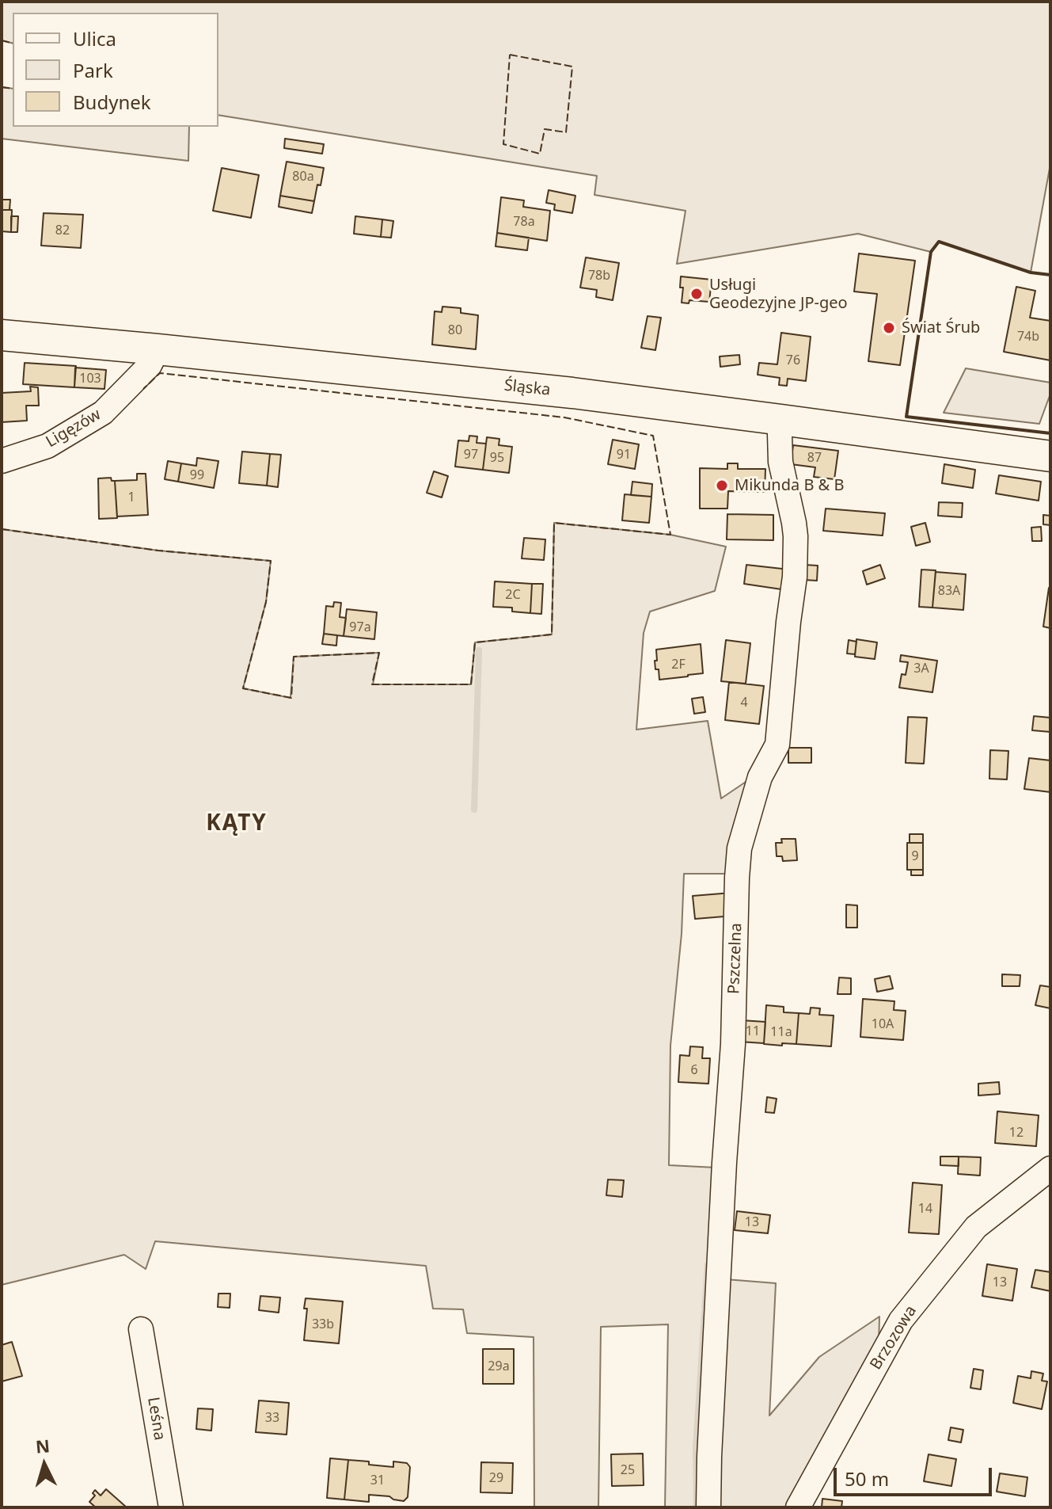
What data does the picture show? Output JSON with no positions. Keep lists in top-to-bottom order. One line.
{"streets":{"main road":["Śląska"],"street":["Ligęzów","Pszczelna","Brzozowa","Leśna"]},"crossings":[["Śląska","Ligęzów"],["Śląska","Pszczelna"]],"districts":["KĄTY"],"places":["Usługi Geodezyjne JP-geo","Świat Śrub","Mikunda B & B"],"house_numbers":["80a","78a","82","78b","80","74b","76","103","97","91","95","87","99","1","83A","2C","97a","2F","3A","4","9","10A","11","11a","6","12","14","13","13","33b","29a","33","25","29","31"],"legend":["Ulica","Park","Budynek"],"scale_bar":"50 m","north":"top"}
